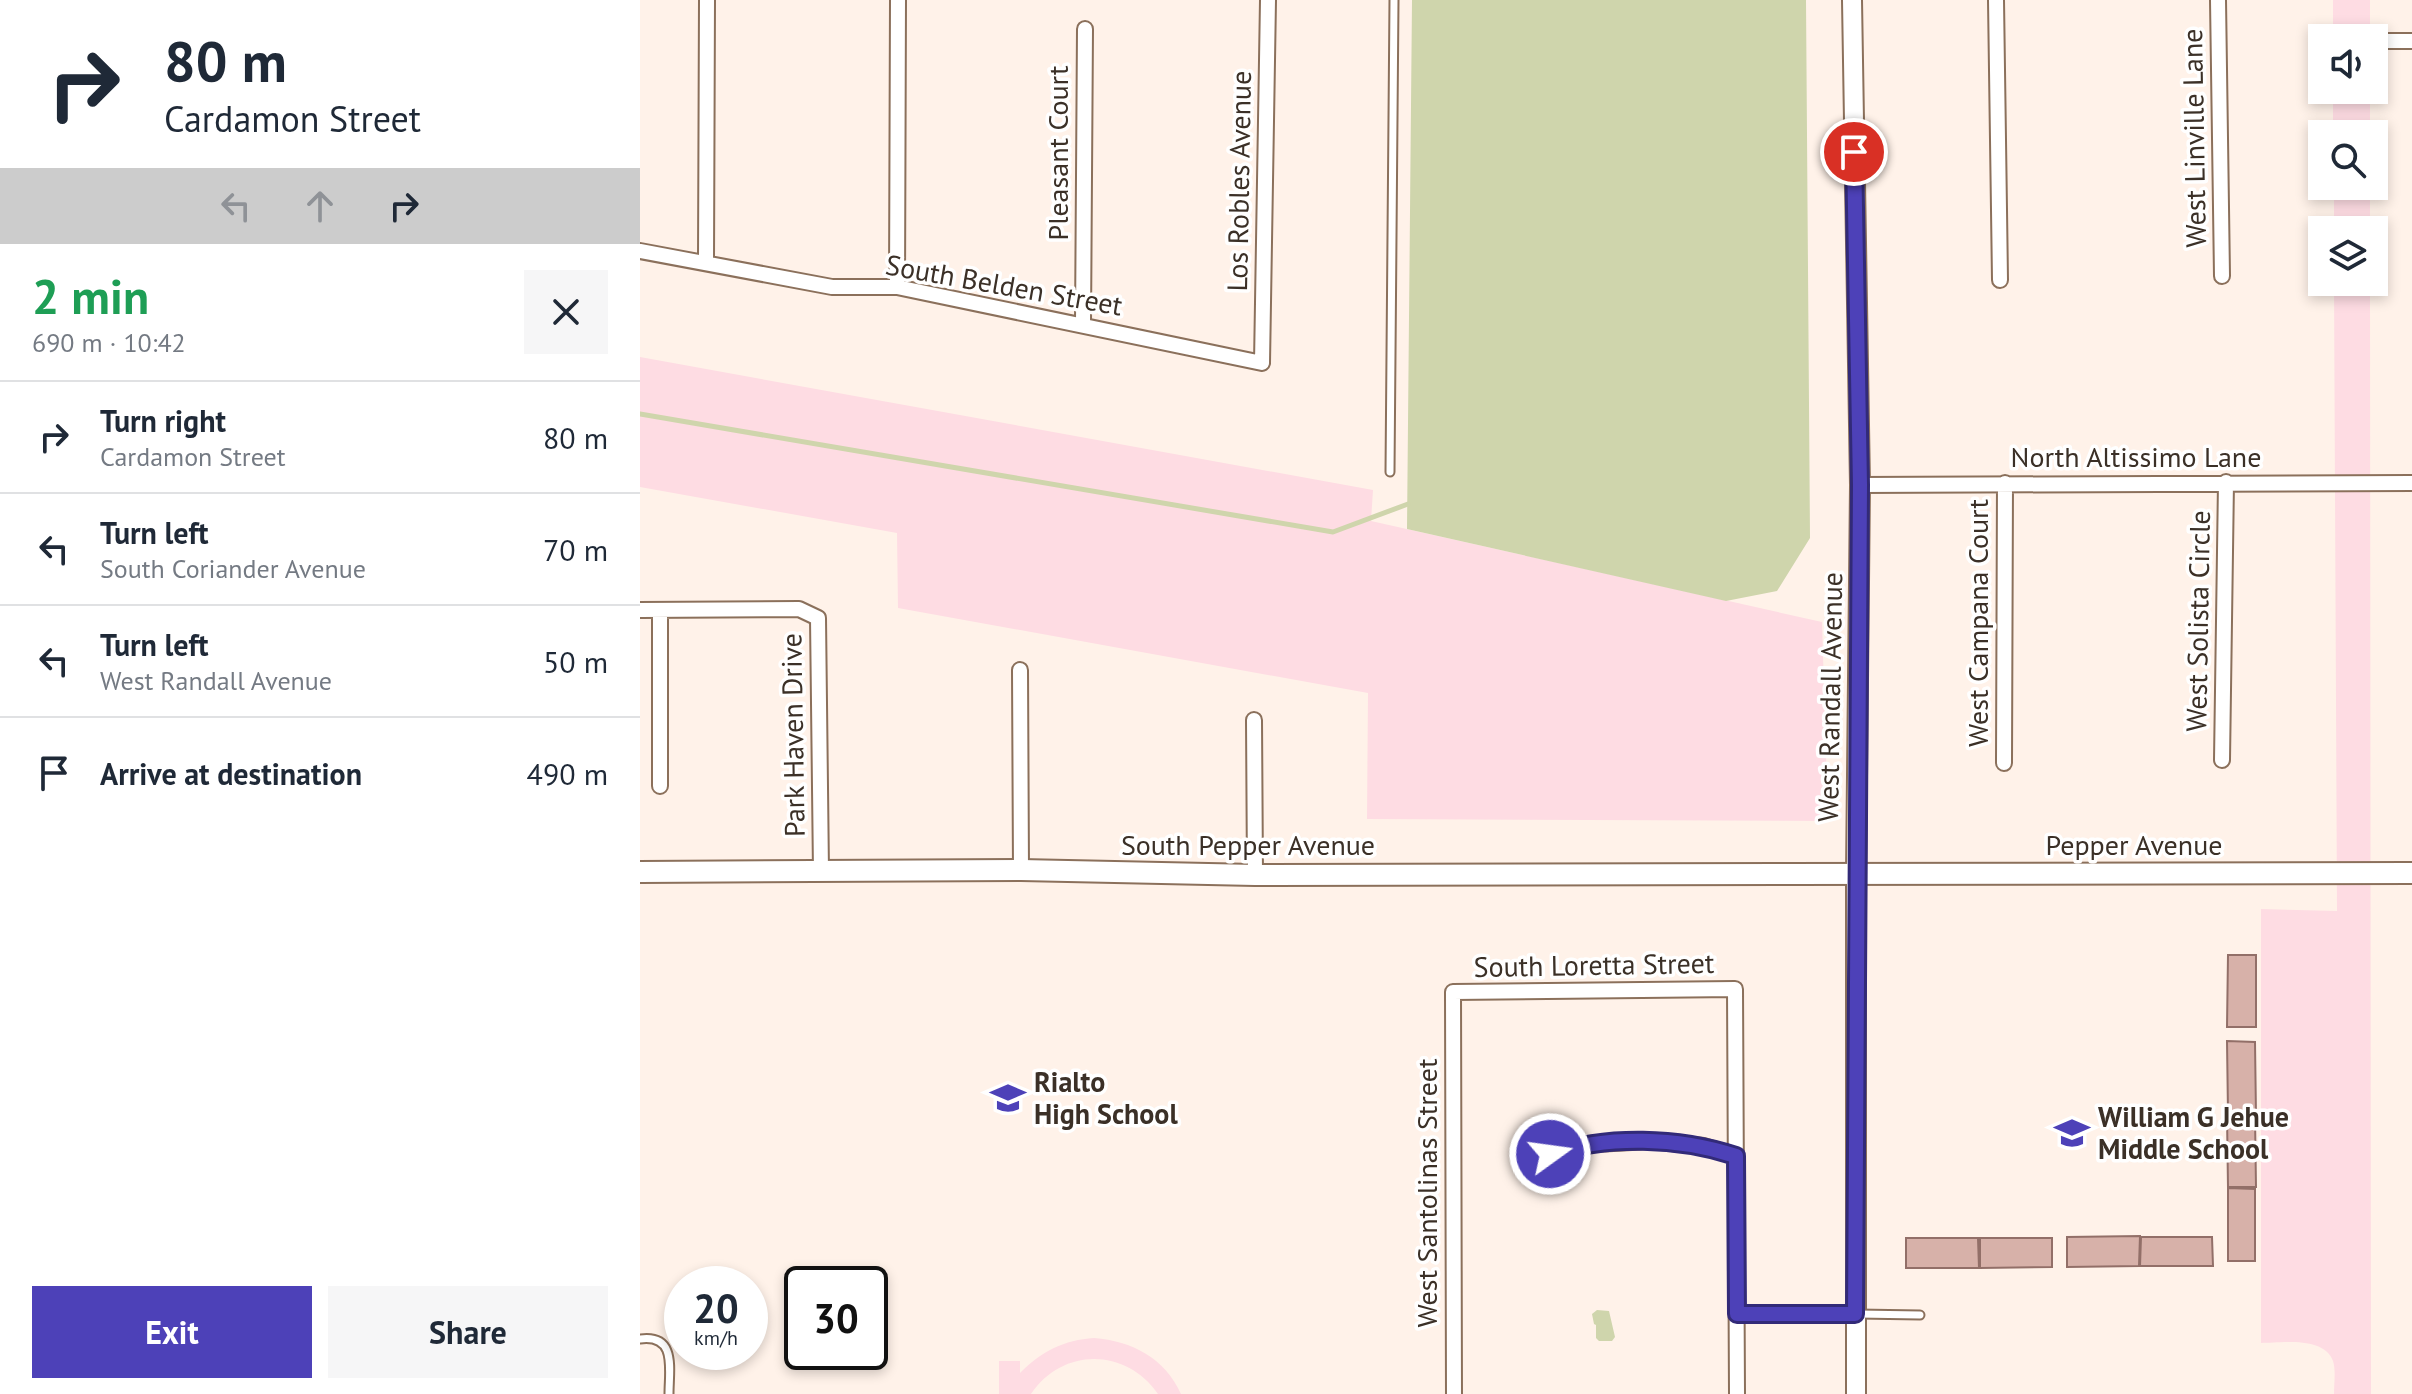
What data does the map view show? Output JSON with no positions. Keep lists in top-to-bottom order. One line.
{"streets":{"main road":["South Pepper Avenue","Pepper Avenue"],"street":["West Linville Lane","Pleasant Court","Los Robles Avenue","South Belden Street","North Altissimo Lane","West Solista Circle","West Campana Court","West Randall Avenue","Park Haven Drive","South Loretta Street","West Santolinas Street"]},"crossings":[["Pleasant Court","South Belden Street"],["Los Robles Avenue","South Belden Street"],["North Altissimo Lane","West Solista Circle"],["North Altissimo Lane","West Campana Court"],["North Altissimo Lane","West Randall Avenue"],["West Randall Avenue","South Pepper Avenue"],["West Randall Avenue","Pepper Avenue"],["Park Haven Drive","South Pepper Avenue"],["South Pepper Avenue","Pepper Avenue"],["South Loretta Street","West Santolinas Street"]],"places":{"school or university":["Rialto High School","William G Jehue Middle School"]},"page":{"turn":["80 m","Cardamon Street"],"heading":["2 min","690 m · 10:42"],"list":[{"name":"Turn right","note":"Cardamon Street","value":"80 m"},{"name":"Turn left","note":"South Coriander Avenue","value":"70 m"},{"name":"Turn left","note":"West Randall Avenue","value":"50 m"},{"name":"Arrive at destination","value":"490 m"}],"speed":"20 km/h","limit":"30","buttons":["Exit","Share"]}}
